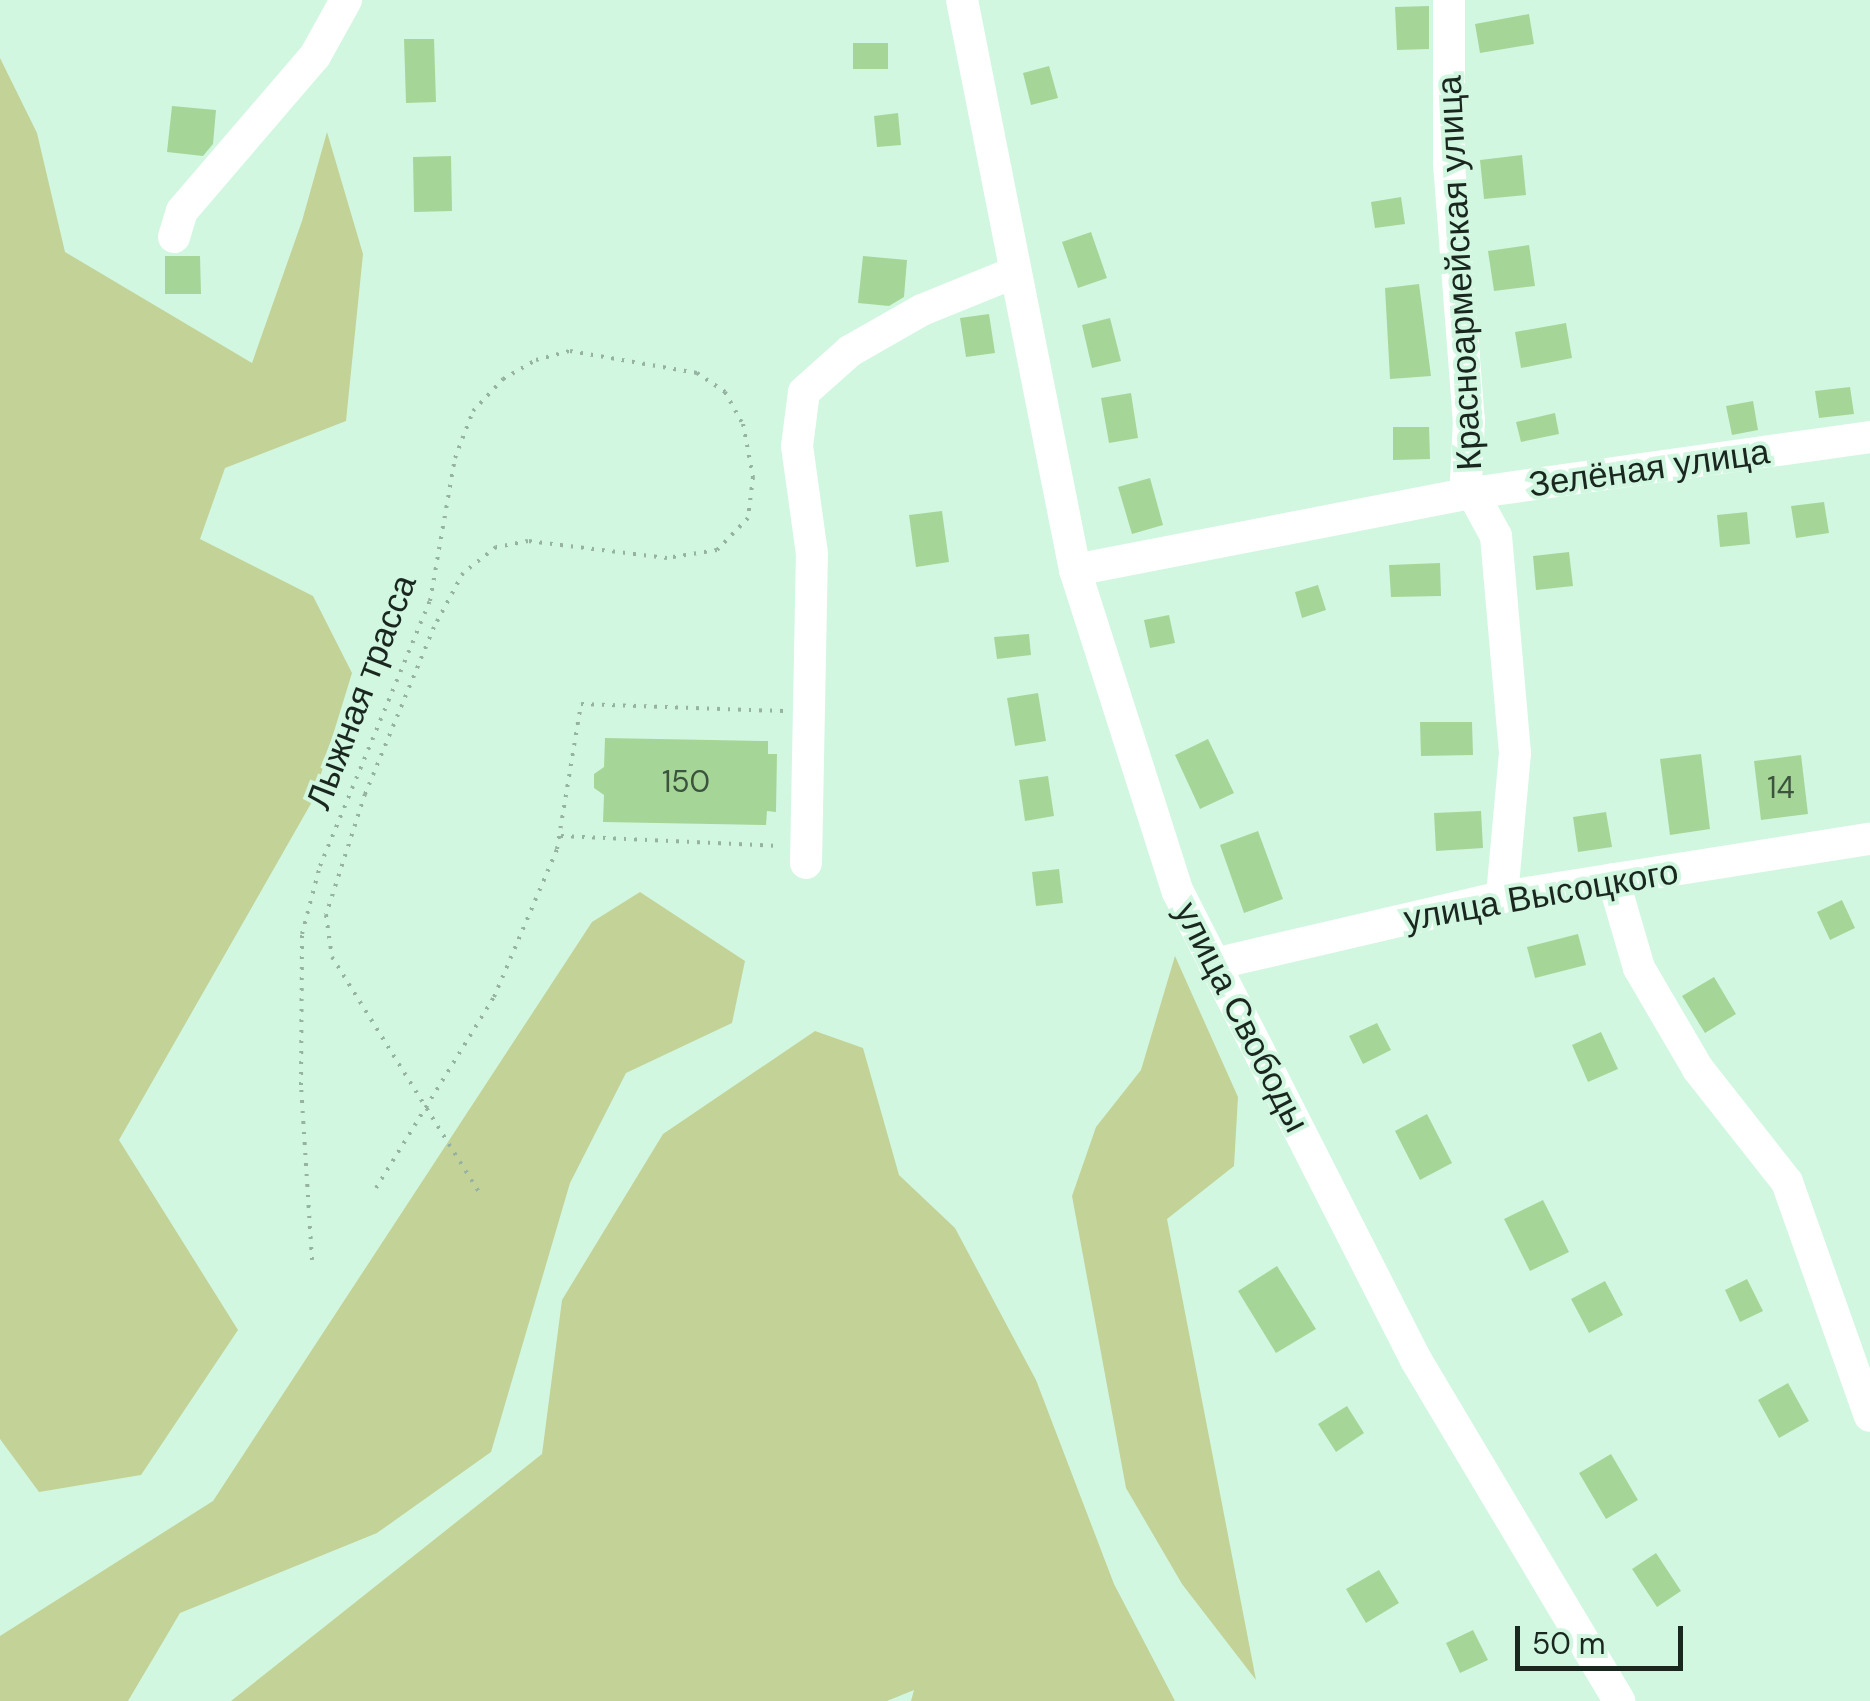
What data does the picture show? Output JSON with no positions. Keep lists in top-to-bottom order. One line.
{"streets":{"street":["Красноармейская улица","Зелёная улица","улица Высоцкого","улица Свободы"],"path":["Лыжная трасса"]},"crossings":[["Красноармейская улица","Зелёная улица"],["Красноармейская улица","улица Высоцкого"],["Зелёная улица","улица Свободы"],["улица Высоцкого","улица Свободы"]],"house_numbers":["150","14"],"scale_bar":"50 m"}
